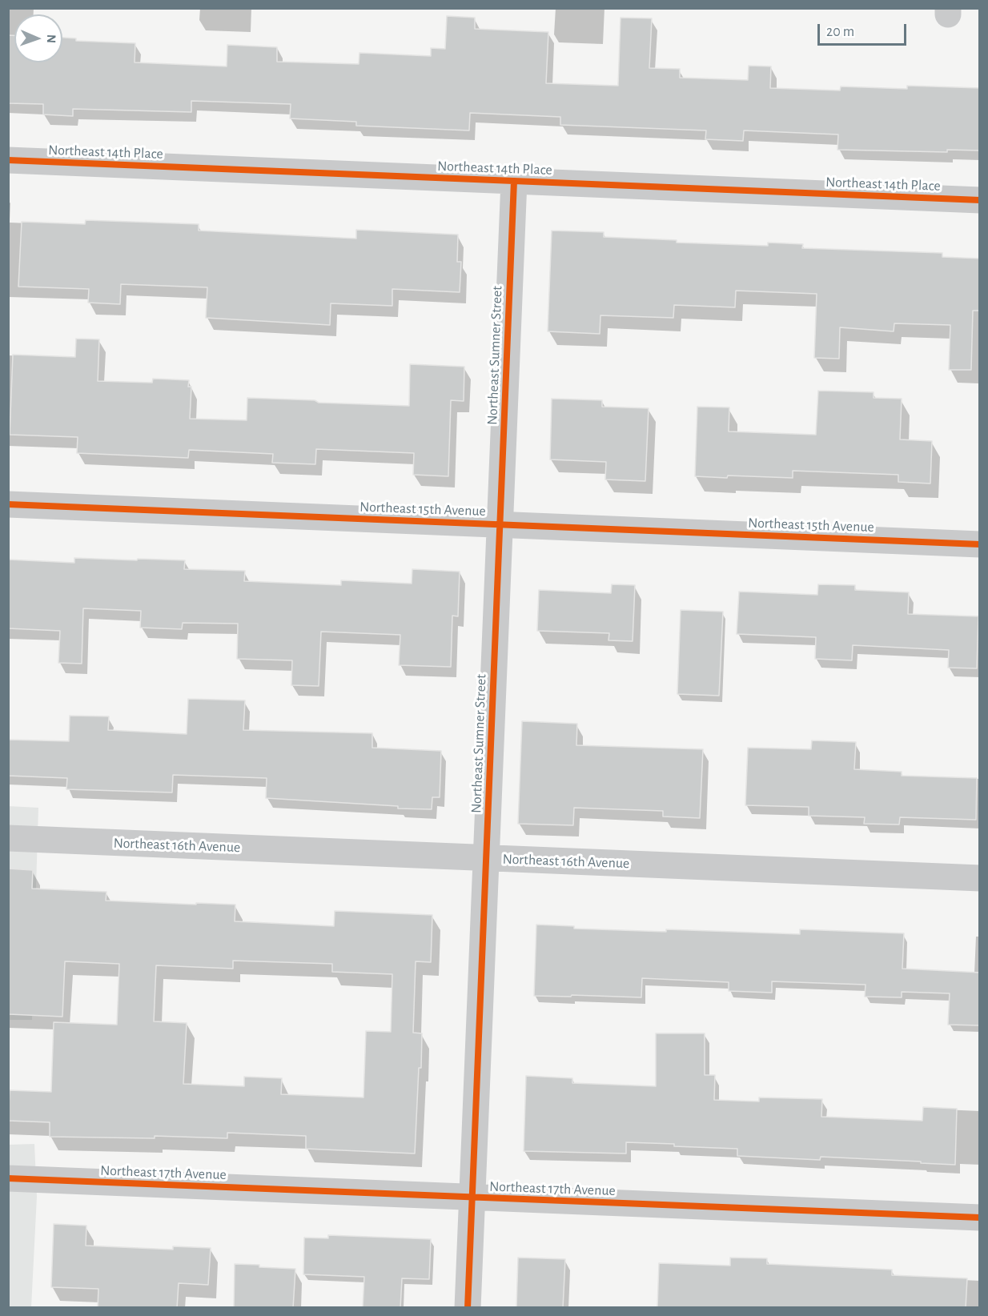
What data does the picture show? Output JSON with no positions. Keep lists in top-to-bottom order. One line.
{"streets":{"street":["Northeast 14th Place","Northeast Sumner Street","Northeast 15th Avenue","Northeast 16th Avenue","Northeast 17th Avenue"]},"crossings":[["Northeast 14th Place","Northeast Sumner Street"],["Northeast Sumner Street","Northeast 15th Avenue"],["Northeast Sumner Street","Northeast 16th Avenue"],["Northeast Sumner Street","Northeast 17th Avenue"]],"scale_bar":"20 m","north":"right"}
